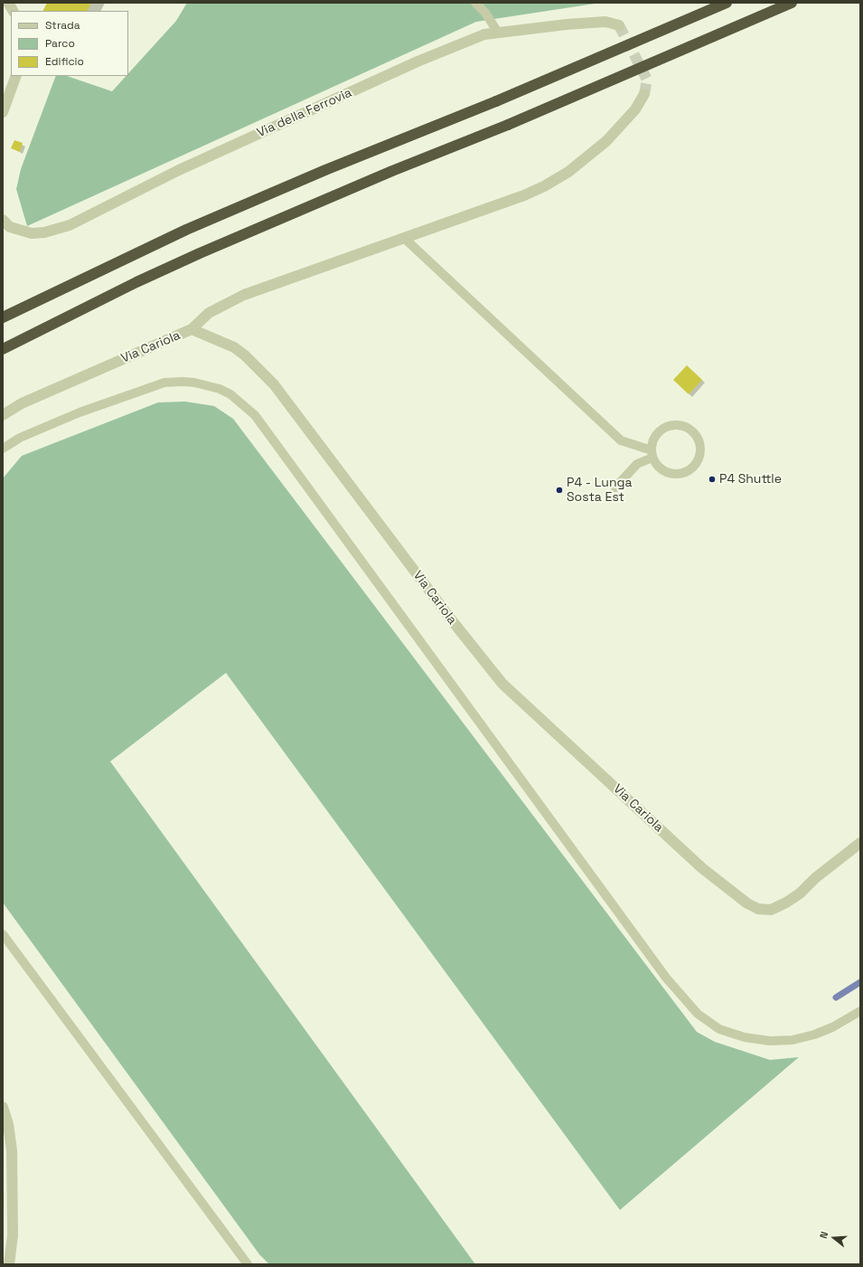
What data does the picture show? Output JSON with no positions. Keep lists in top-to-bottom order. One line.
{"streets":{"street":["Via della Ferrovia","Via Cariola"]},"places":["P4 Shuttle","P4 - Lunga Sosta Est"],"legend":["Strada","Parco","Edificio"],"north":"left"}
